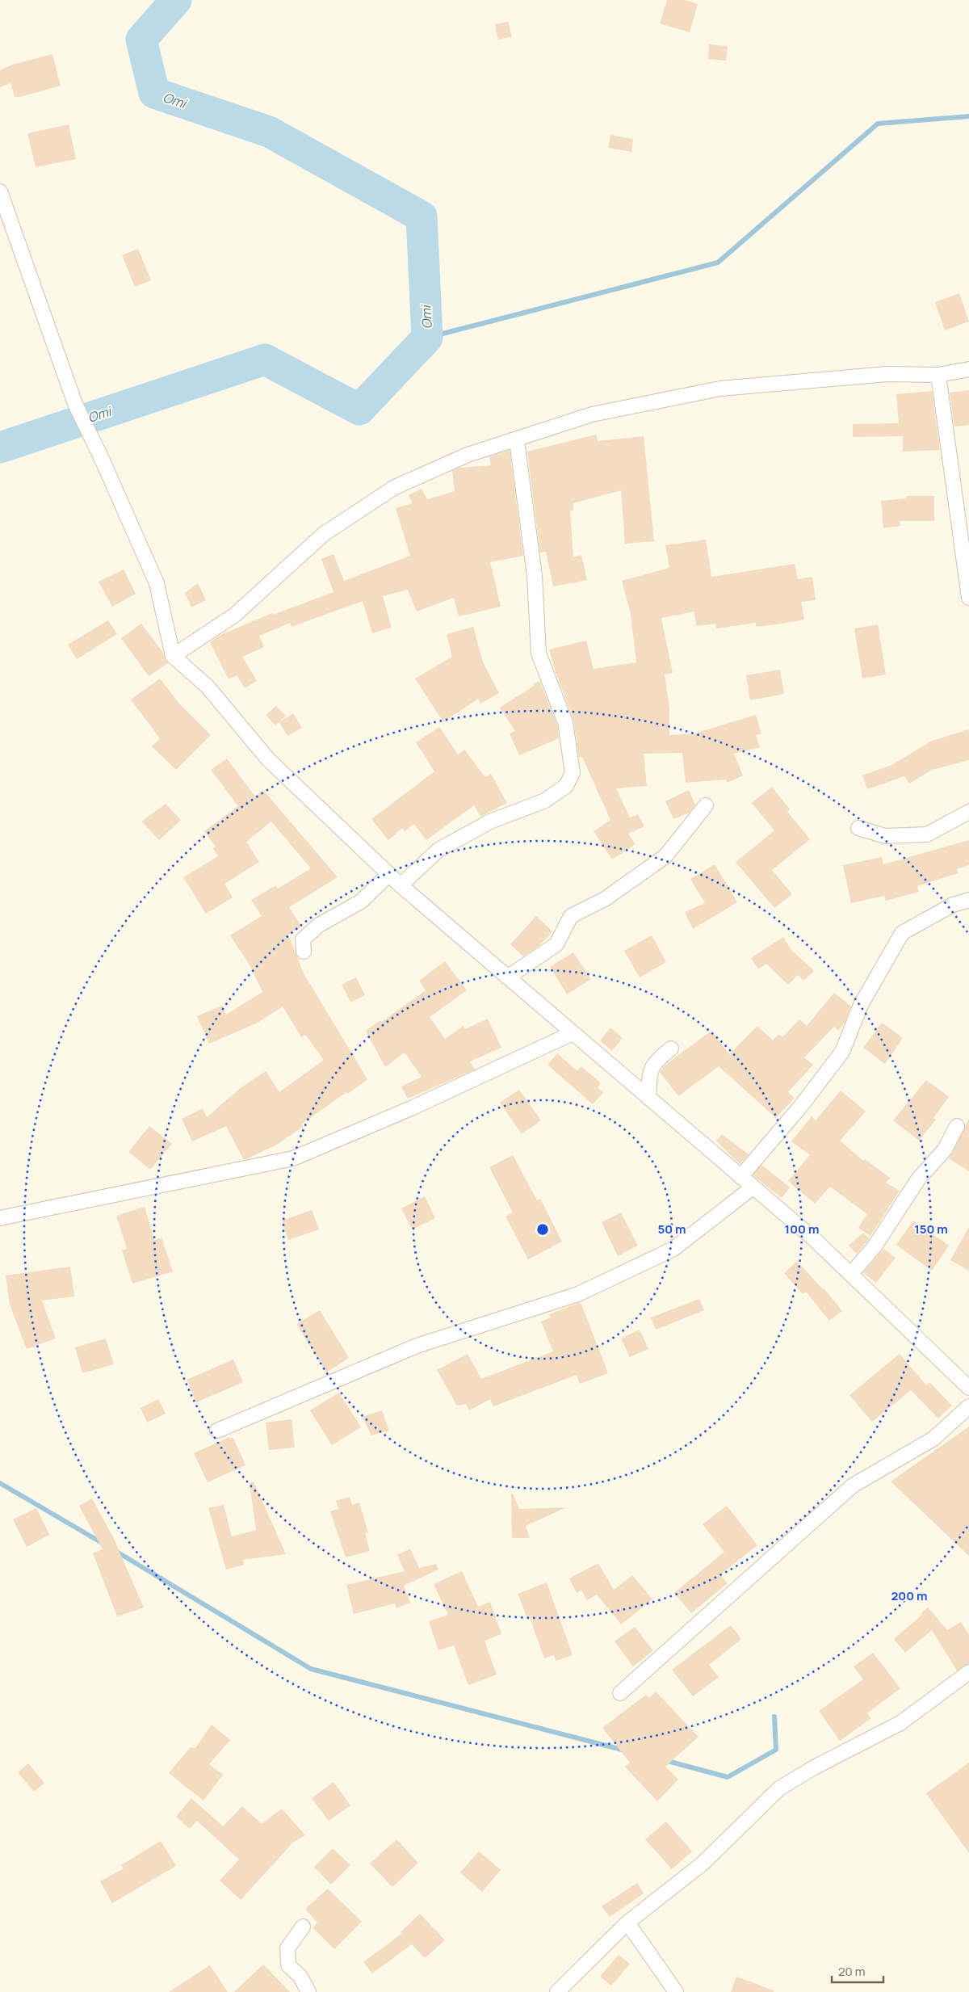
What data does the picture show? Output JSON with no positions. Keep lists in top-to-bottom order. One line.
{"water":["Omi"],"scale_bar":"20 m","rings":["50 m","100 m","150 m","200 m"]}
